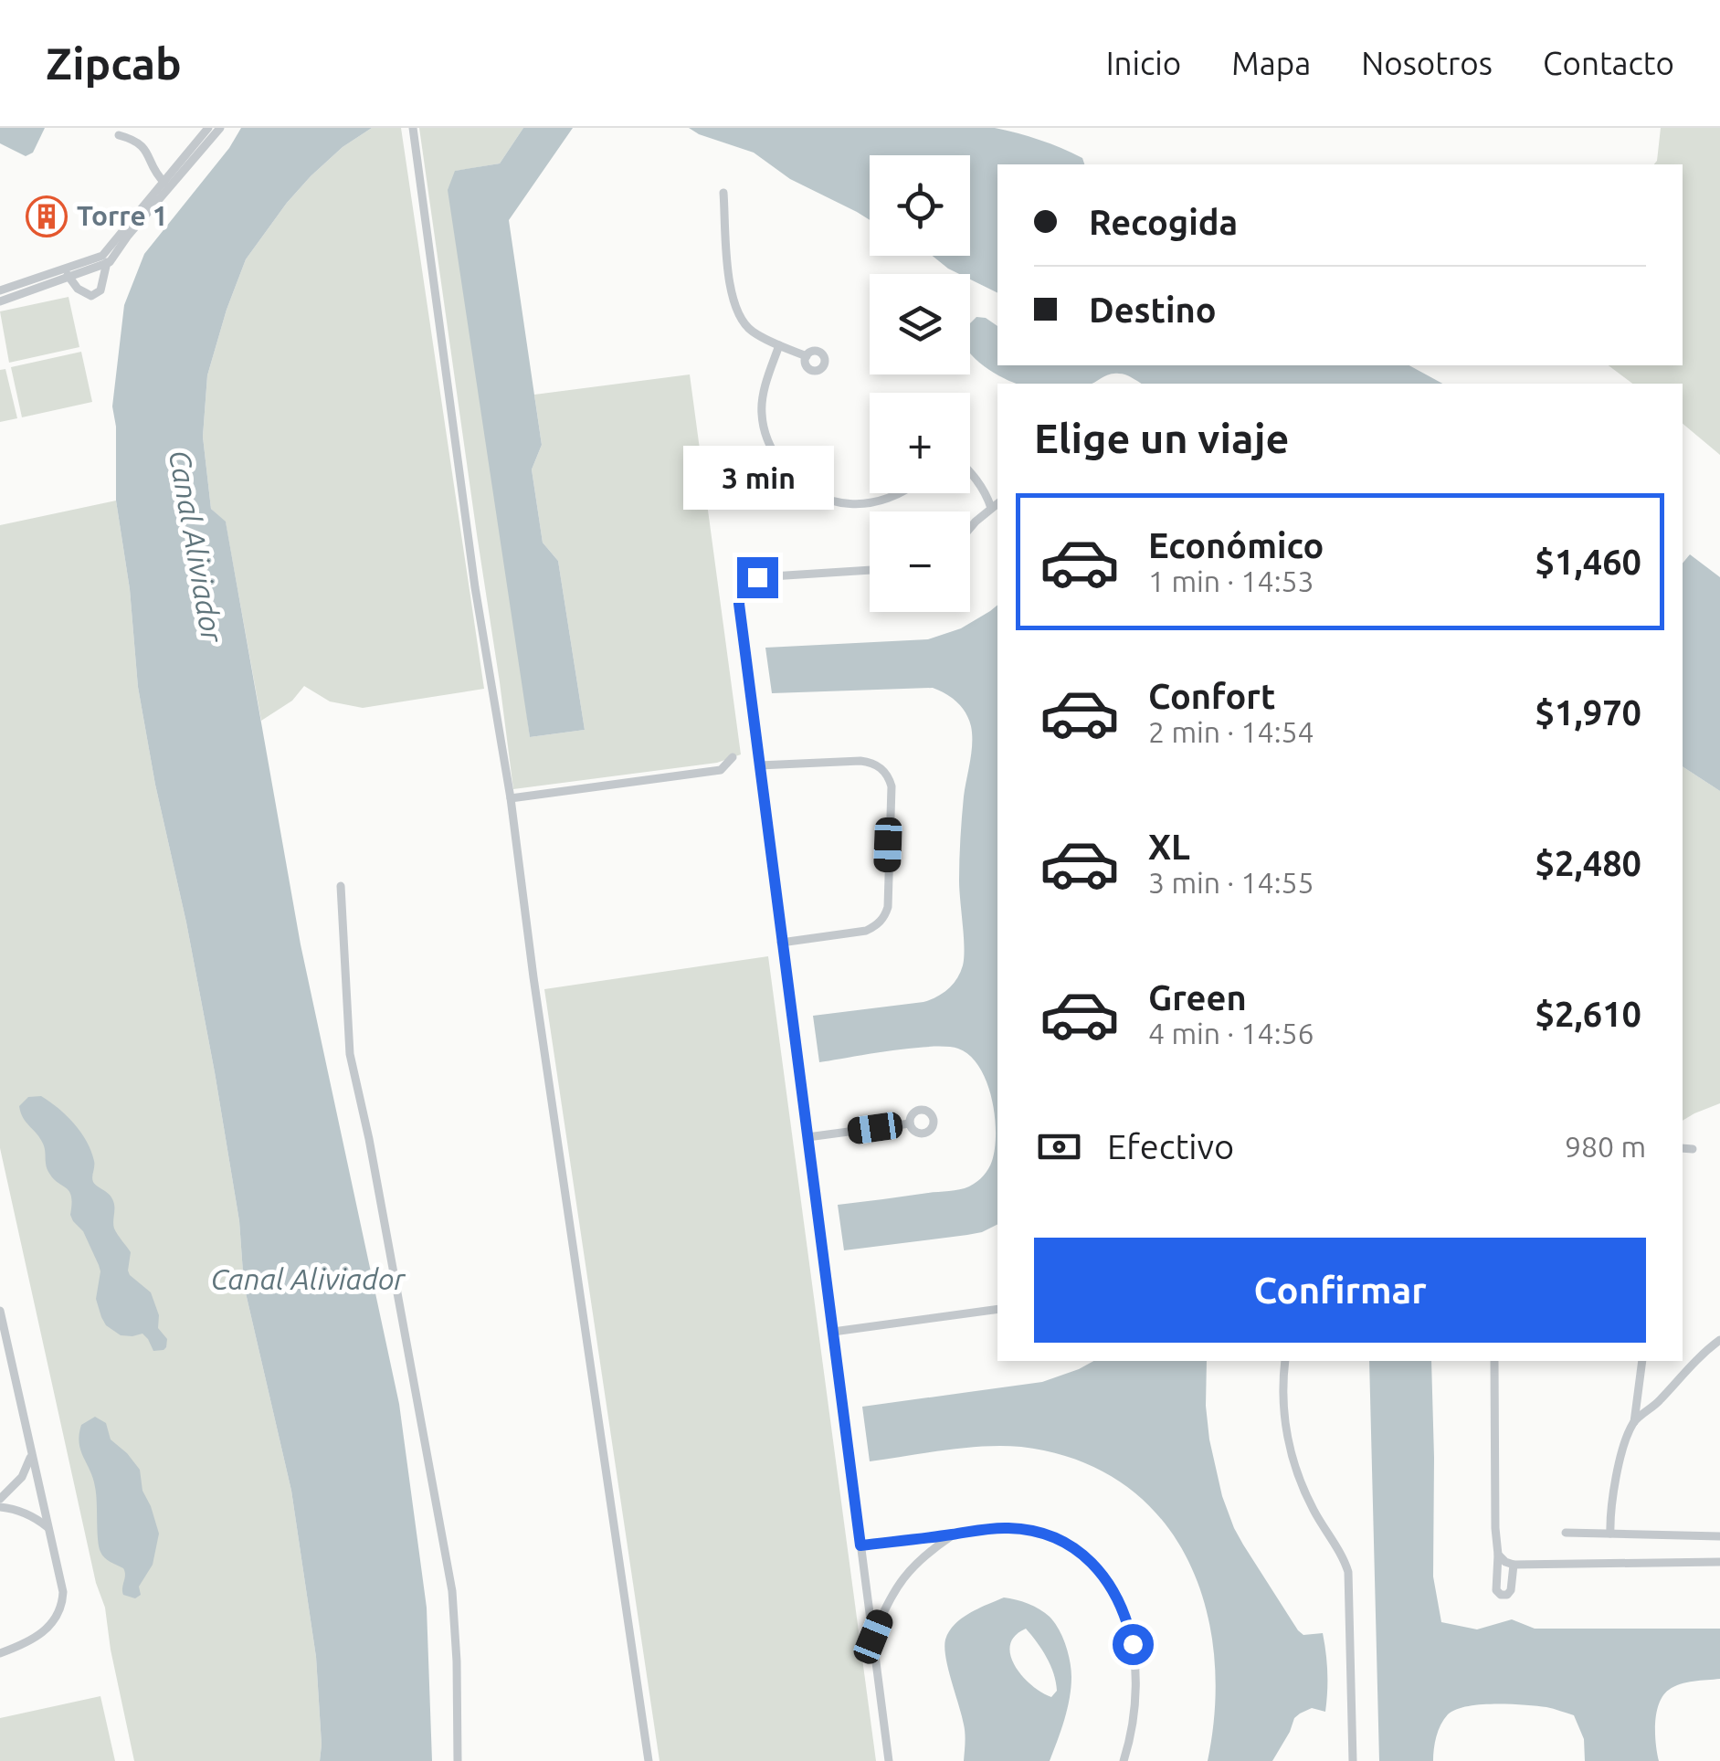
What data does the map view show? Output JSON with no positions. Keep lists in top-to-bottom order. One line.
{"water":["Canal Aliviador"],"places":{"building":["Torre 1"]},"page":{"header":"Zipcab","nav":["Inicio","Mapa","Nosotros","Contacto"],"map_buttons":["+","−"],"banner":["Recogida","Destino"],"heading":"Elige un viaje","bubble":"3 min","list":[{"name":"Económico","note":"1 min · 14:53","value":"$1,460"},{"name":"Confort","note":"2 min · 14:54","value":"$1,970"},{"name":"XL","note":"3 min · 14:55","value":"$2,480"},{"name":"Green","note":"4 min · 14:56","value":"$2,610"}],"pay":["Efectivo","980 m"],"buttons":"Confirmar"}}
